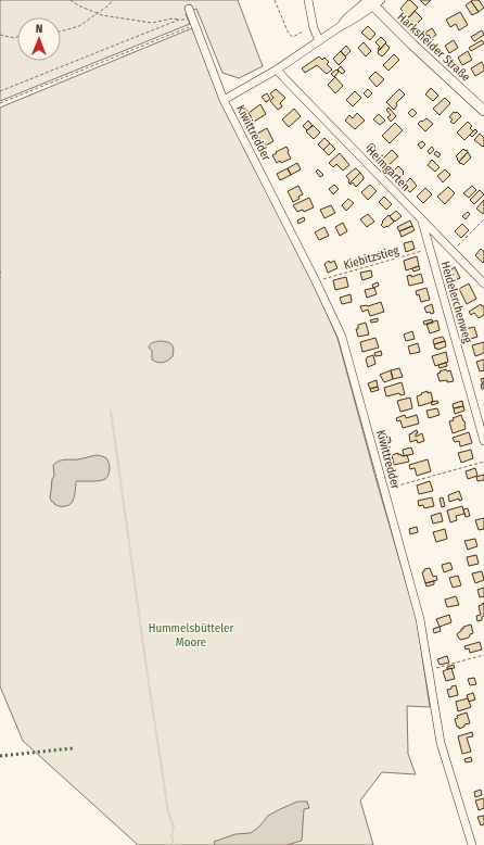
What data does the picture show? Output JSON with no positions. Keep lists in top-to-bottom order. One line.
{"streets":{"main road":["Harksheider Straße"],"street":["Kiwittredder","Heimgarten","Heidelerchenweg"],"path":["Kiebitzstieg"]},"crossings":[["Harksheider Straße","Kiwittredder"],["Kiwittredder","Heimgarten"],["Kiwittredder","Kiebitzstieg"],["Heimgarten","Heidelerchenweg"],["Kiebitzstieg","Heidelerchenweg"]],"parks":["Hummelsbütteler Moore"],"north":"top"}
